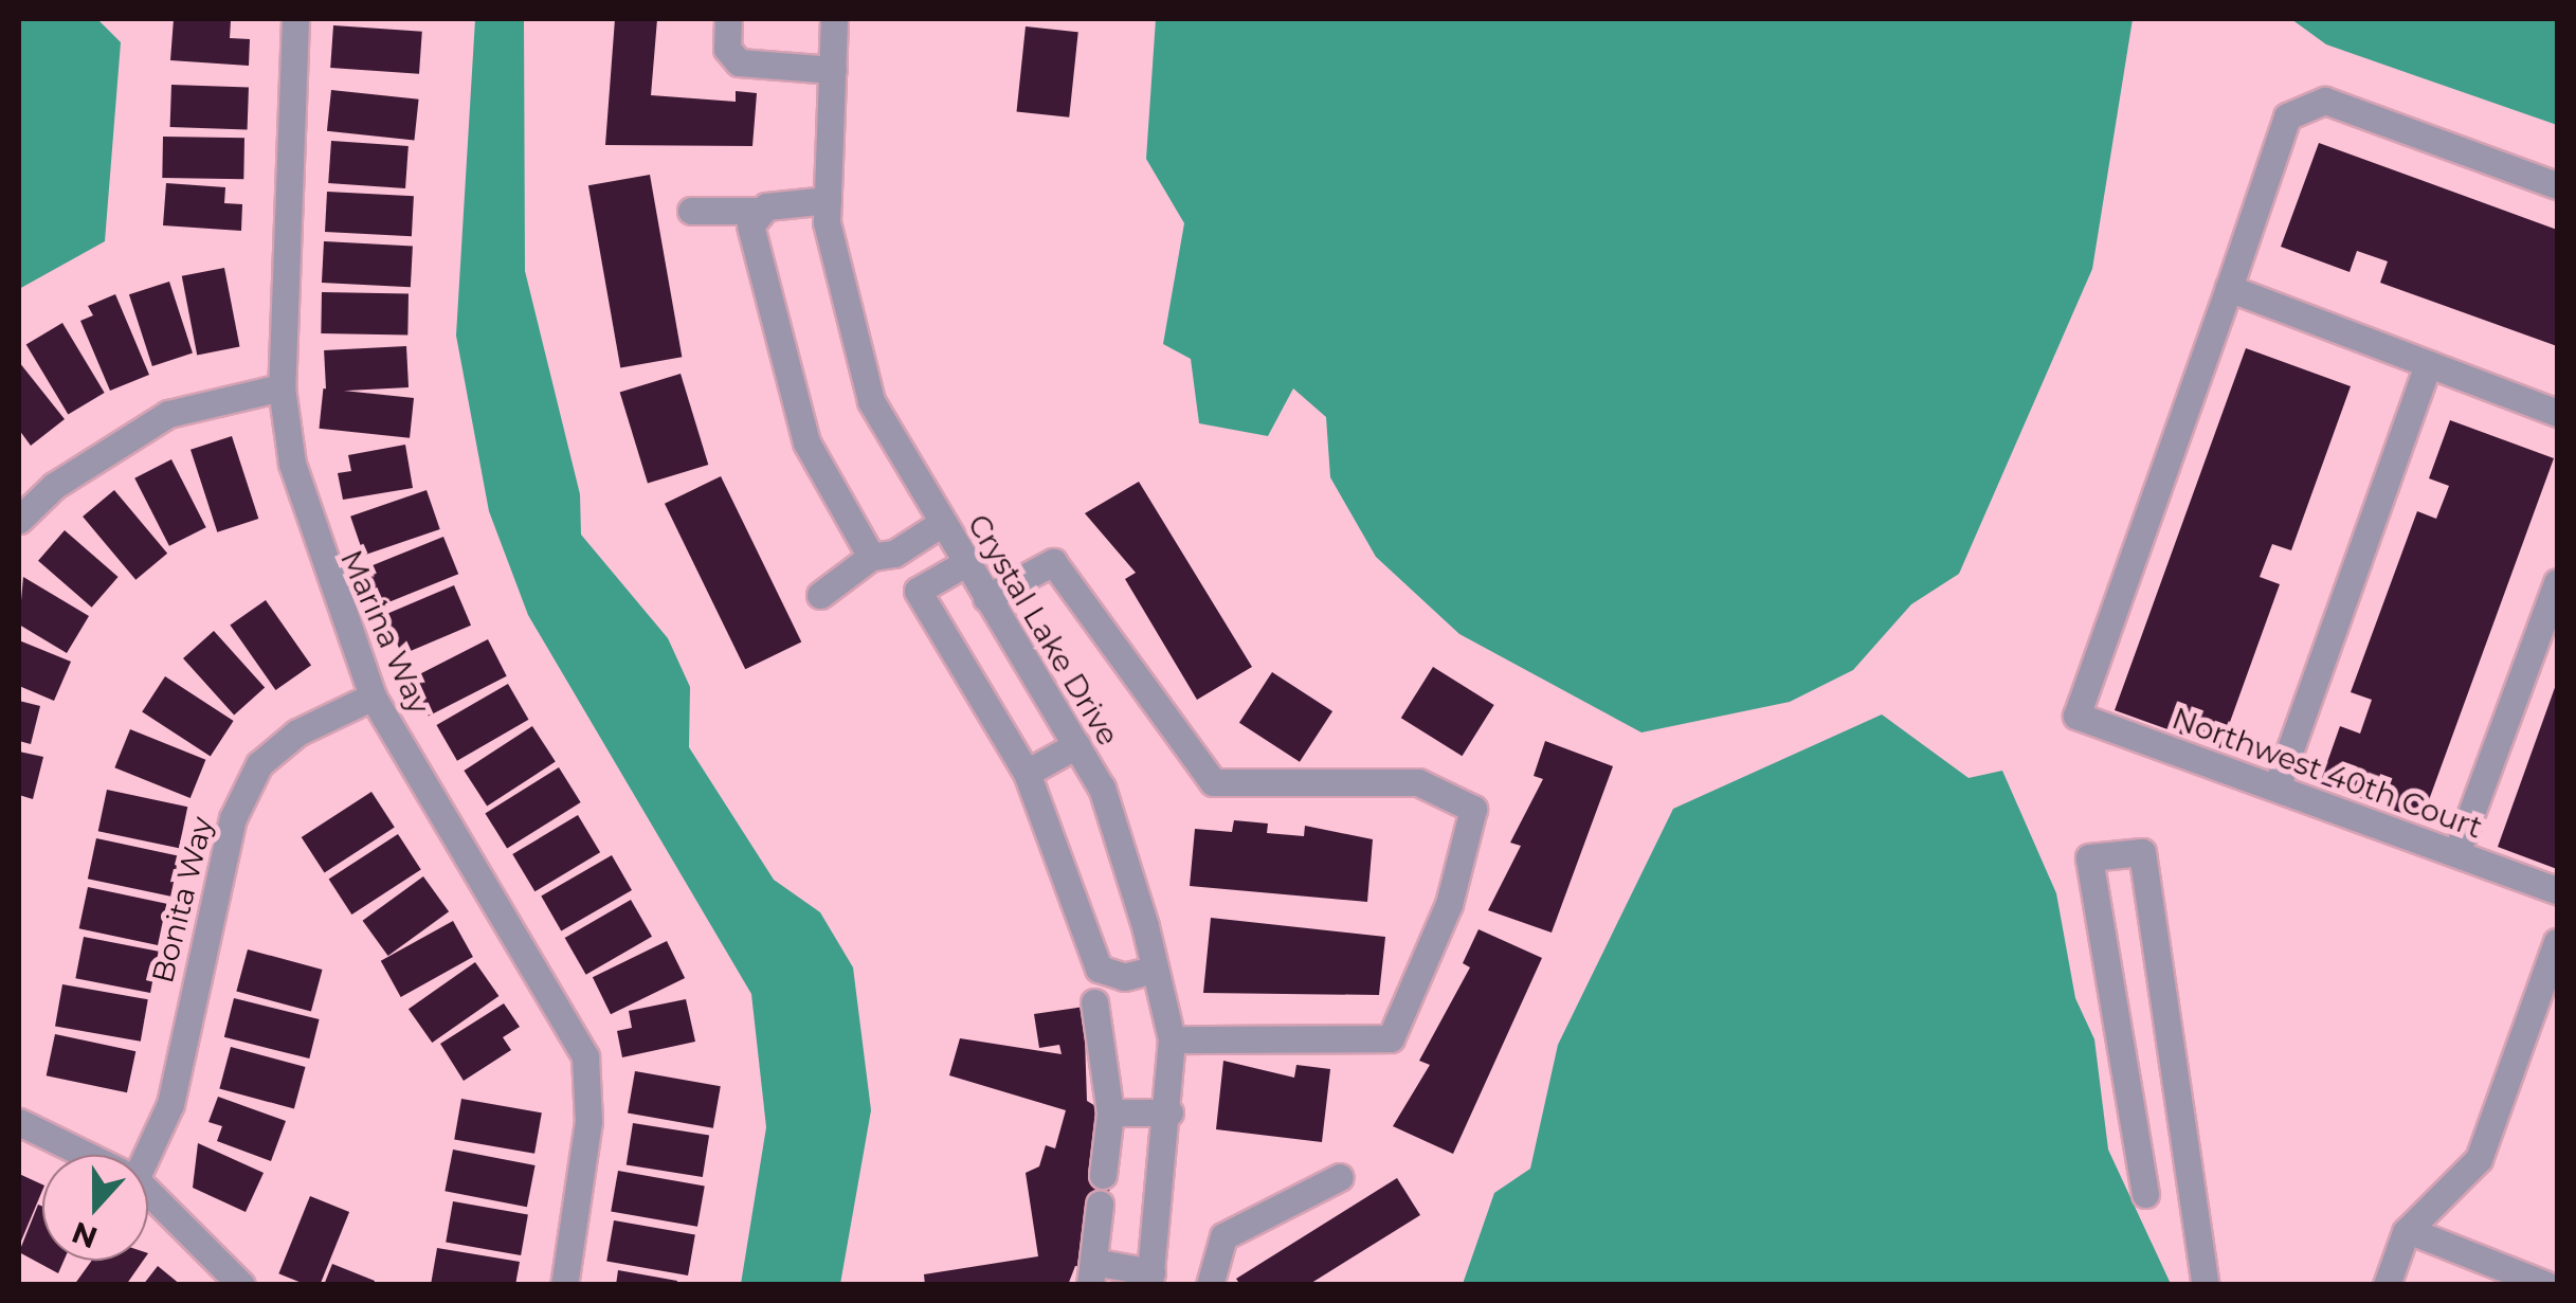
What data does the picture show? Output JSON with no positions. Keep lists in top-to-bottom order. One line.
{"streets":{"street":["Crystal Lake Drive","Marina Way","Northwest 40th Court","Bonita Way"]},"crossings":[["Marina Way","Bonita Way"]],"north":"bottom"}
